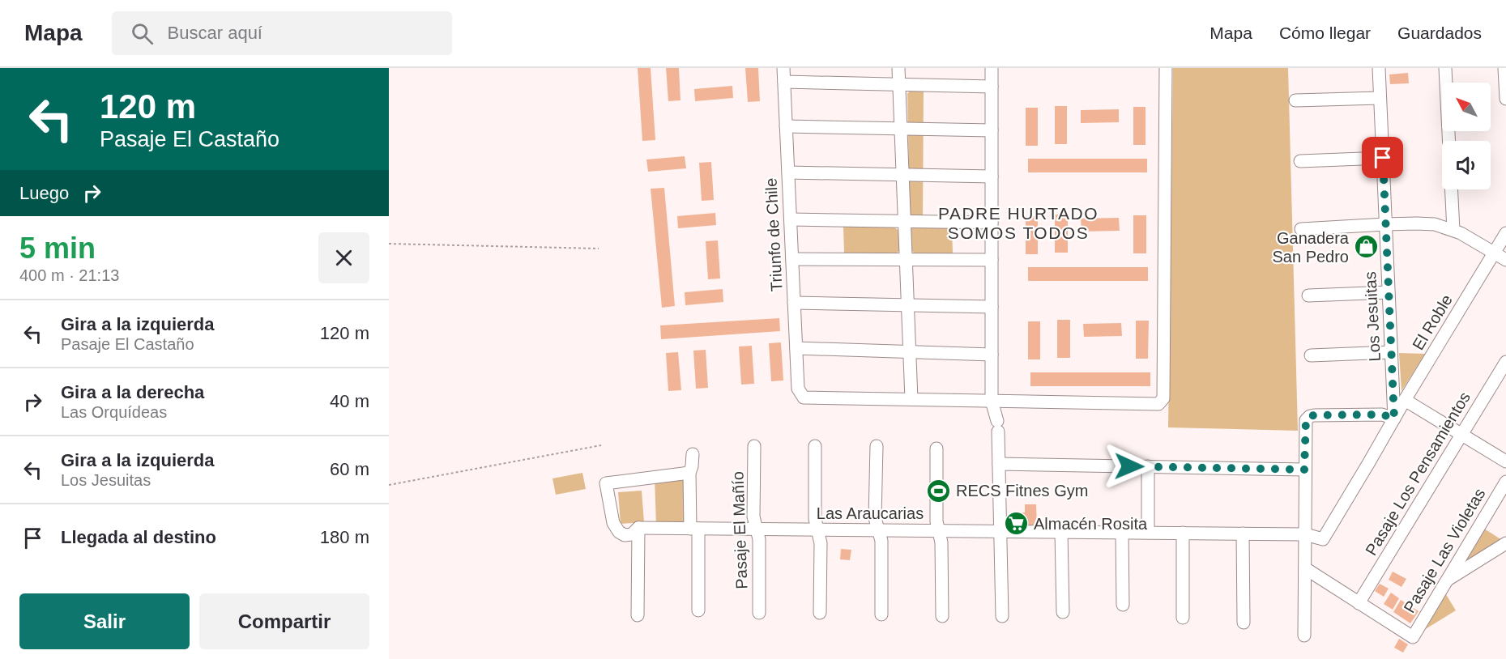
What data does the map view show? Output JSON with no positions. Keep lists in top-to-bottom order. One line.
{"streets":{"street":["Triunfo de Chile","Los Jesuitas","El Roble","Pasaje Los Pensamientos","Las Araucarias","Pasaje El Mañío","Pasaje Las Violetas"]},"crossings":[["Los Jesuitas","El Roble"],["El Roble","Las Araucarias"],["Pasaje Los Pensamientos","Pasaje Las Violetas"],["Las Araucarias","Pasaje El Mañío"]],"districts":["PADRE HURTADO SOMOS TODOS"],"places":{"shop":["Ganadera San Pedro"],"sports":["RECS Fitnes Gym"],"supermarket":["Almacén Rosita"]},"north":"top left","page":{"header":"Mapa","search":"Buscar aquí","nav":["Mapa","Cómo llegar","Guardados"],"turn":["120 m","Pasaje El Castaño"],"then":"Luego","heading":["5 min","400 m · 21:13"],"list":[{"name":"Gira a la izquierda","note":"Pasaje El Castaño","value":"120 m"},{"name":"Gira a la derecha","note":"Las Orquídeas","value":"40 m"},{"name":"Gira a la izquierda","note":"Los Jesuitas","value":"60 m"},{"name":"Llegada al destino","value":"180 m"}],"buttons":["Salir","Compartir"]}}
